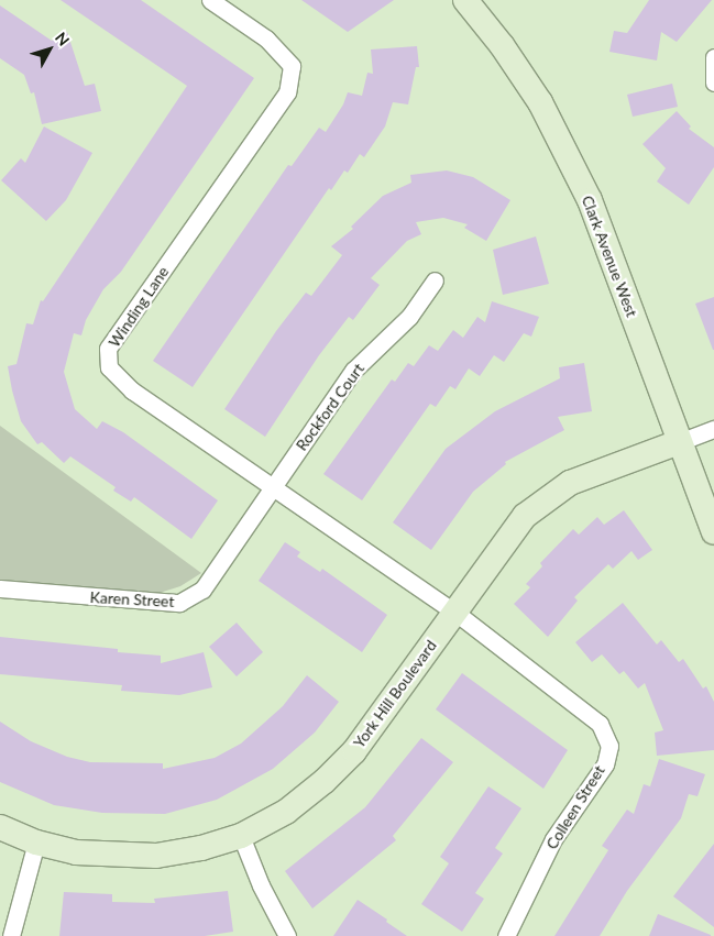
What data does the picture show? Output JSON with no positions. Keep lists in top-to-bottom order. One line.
{"streets":{"street":["Clark Avenue West","Winding Lane","Rockford Court","Karen Street","York Hill Boulevard","Colleen Street"]},"crossings":[["Clark Avenue West","York Hill Boulevard"],["Winding Lane","Rockford Court"],["Winding Lane","Karen Street"],["Winding Lane","York Hill Boulevard"],["Winding Lane","Colleen Street"],["Rockford Court","Karen Street"],["York Hill Boulevard","Colleen Street"]],"north":"top right"}
